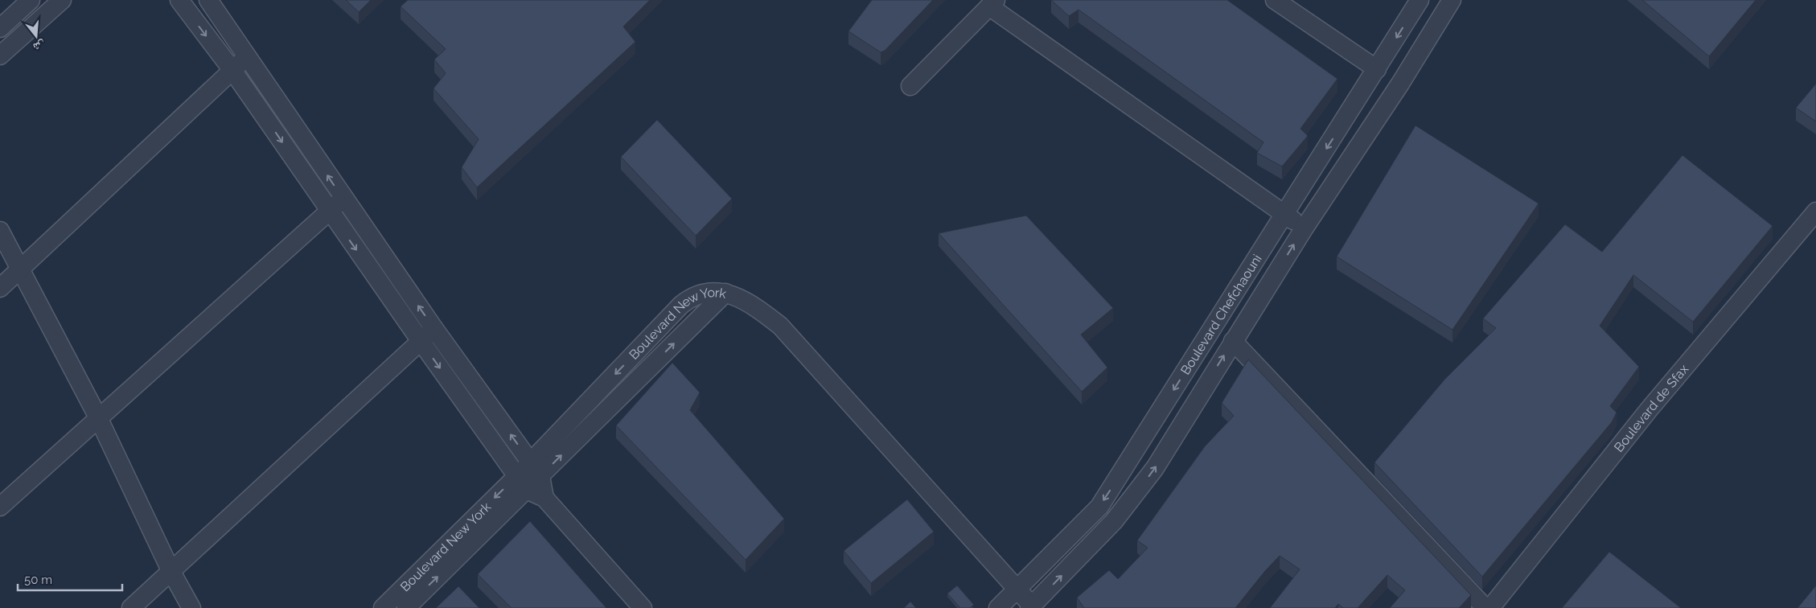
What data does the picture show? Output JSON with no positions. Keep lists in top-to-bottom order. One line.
{"streets":{"street":["Boulevard Chefchaouni","Boulevard New York","Boulevard de Sfax"]},"crossings":[["Boulevard Chefchaouni","Boulevard New York"]],"scale_bar":"50 m","north":"bottom"}
